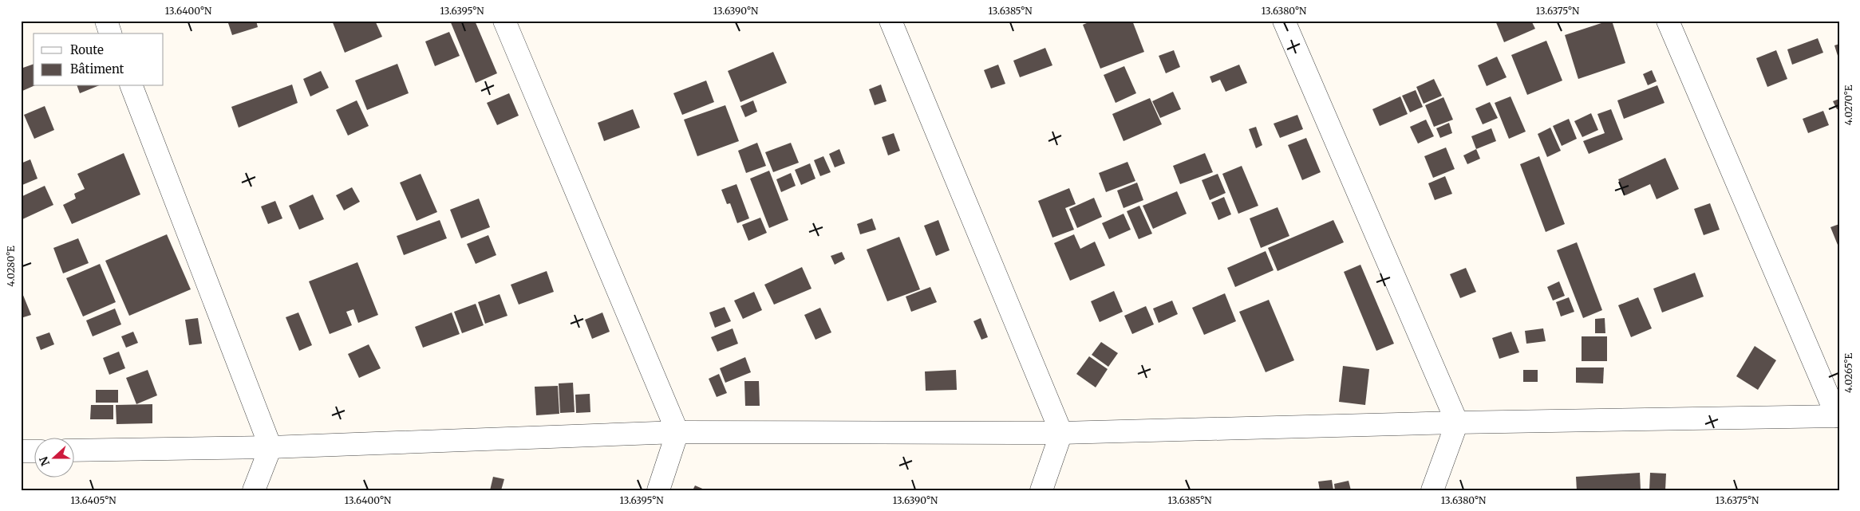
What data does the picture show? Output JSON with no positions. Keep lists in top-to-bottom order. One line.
{"legend":["Route","Bâtiment"],"north":"left","coordinates":["13.6400°N","13.6395°N","13.6390°N","13.6385°N","13.6380°N","13.6375°N","4.0270°E","4.0280°E","4.0265°E","13.6405°N"]}
